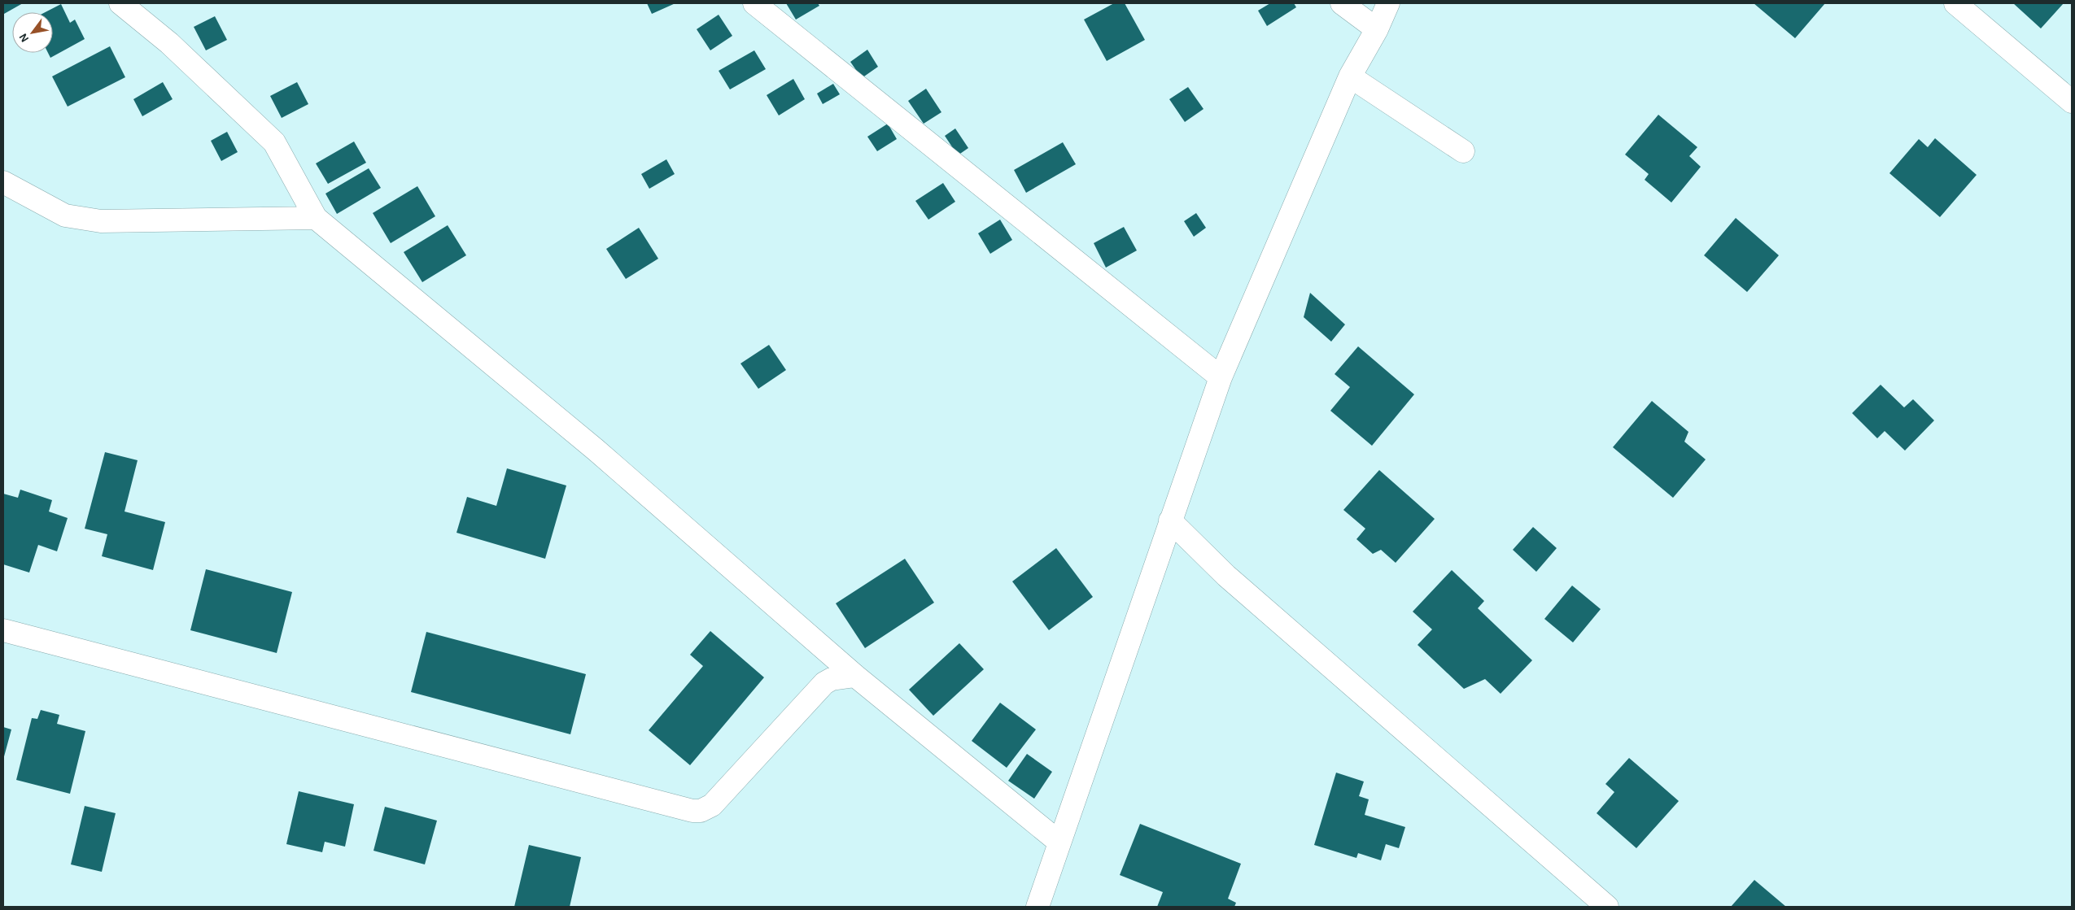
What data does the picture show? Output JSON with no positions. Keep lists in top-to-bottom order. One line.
{"north":"bottom left"}
